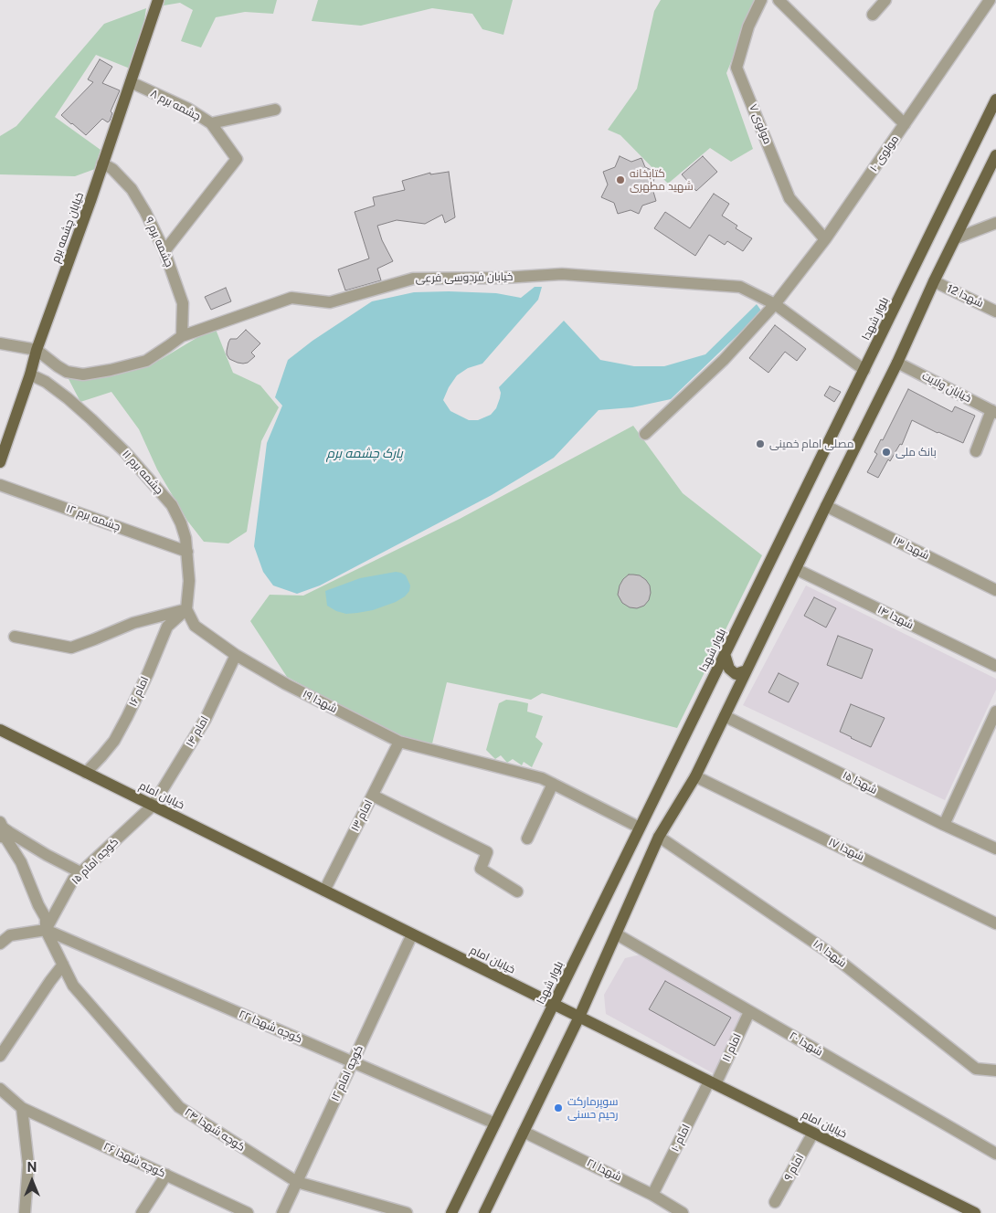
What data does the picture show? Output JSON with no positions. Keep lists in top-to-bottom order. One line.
{"streets":{"main road":["خیابان چشمه برم","بلوار شهدا","خیابان امام"],"street":["چشمه برم ۸","مولوی ۷","مولوی ۱۰","چشمه برم ۹","خیابان فردوسی فرعی","شهدا 12","خیابان ولایت","چشمه برم ۱۱","چشمه برم ۱۲","شهدا ۱۳","شهدا ۱۴","امام ۱۶","شهدا ۱۹","امام ۱۴","شهدا ۱۵","امام ۱۳","شهدا ۱۷","کوچه امام ۱۵","شهدا ۱۸","کوچه شهدا ۲۲","شهدا ۲۰","امام ۱۱","کوچه امام ۱۲","کوچه شهدا ۲۴","امام ۱۰","کوچه شهدا ۲۶","امام ۹","شهدا ۲۱"]},"crossings":[["چشمه برم ۸","خیابان چشمه برم"],["مولوی ۷","مولوی ۱۰"],["مولوی ۱۰","خیابان فردوسی فرعی"],["خیابان چشمه برم","چشمه برم ۹"],["خیابان چشمه برم","خیابان فردوسی فرعی"],["خیابان چشمه برم","چشمه برم ۱۱"],["چشمه برم ۹","خیابان فردوسی فرعی"],["خیابان فردوسی فرعی","بلوار شهدا"],["بلوار شهدا","شهدا ۱۹"],["بلوار شهدا","خیابان امام"],["بلوار شهدا","کوچه شهدا ۲۲"],["چشمه برم ۱۱","چشمه برم ۱۲"],["چشمه برم ۱۱","امام ۱۶"],["چشمه برم ۱۱","شهدا ۱۹"],["امام ۱۶","شهدا ۱۹"],["امام ۱۶","خیابان امام"],["شهدا ۱۹","امام ۱۴"],["شهدا ۱۹","امام ۱۳"],["امام ۱۴","خیابان امام"],["امام ۱۴","کوچه امام ۱۵"],["خیابان امام","امام ۱۳"],["خیابان امام","کوچه امام ۱۵"],["خیابان امام","امام ۱۱"],["خیابان امام","کوچه امام ۱۲"],["خیابان امام","امام ۱۰"],["خیابان امام","امام ۹"],["کوچه امام ۱۵","کوچه شهدا ۲۲"],["کوچه امام ۱۵","کوچه شهدا ۲۴"],["کوچه شهدا ۲۲","کوچه امام ۱۲"],["کوچه شهدا ۲۲","کوچه شهدا ۲۴"],["شهدا ۲۰","امام ۱۱"],["امام ۱۱","امام ۱۰"],["کوچه امام ۱۲","کوچه شهدا ۲۴"],["امام ۱۰","شهدا ۲۱"]],"water":["پارک چشمه برم"],"places":["کتابخانه شهید مطهری","مصلی امام خمینی","بانک ملی","سوپرمارکت رحیم حسنی"],"north":"top"}
